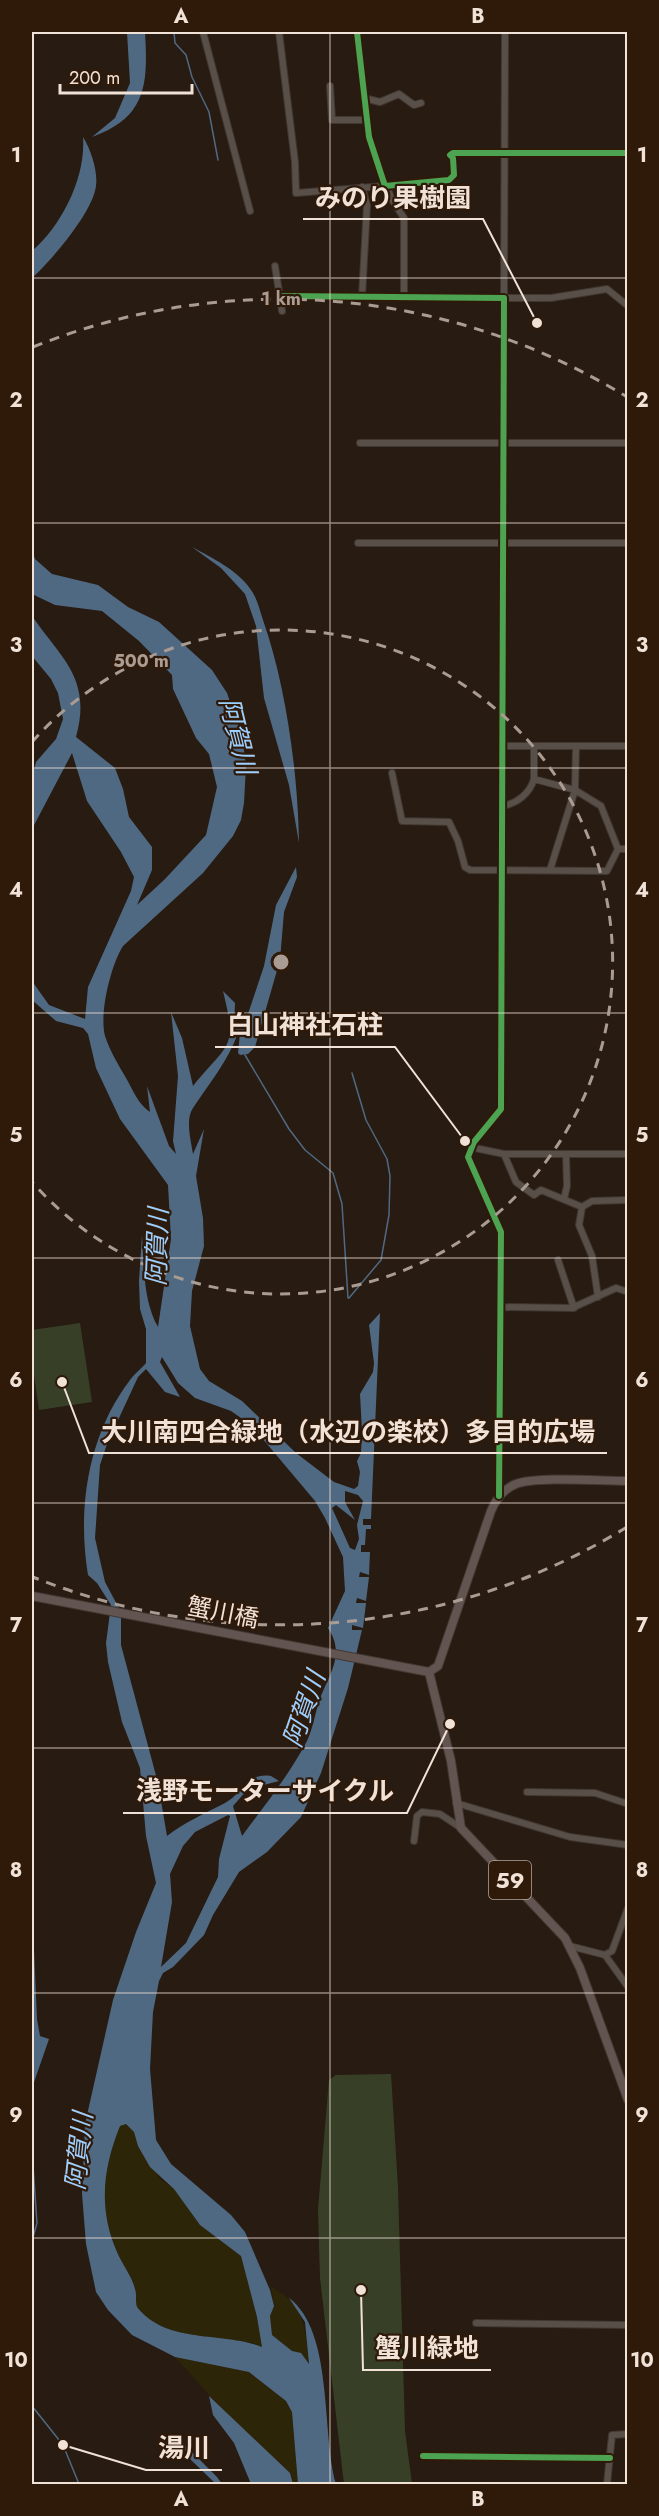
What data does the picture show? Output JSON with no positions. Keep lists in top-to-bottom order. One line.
{"streets":{"main road":["蟹川橋","59"]},"water":["阿賀川"],"places":["みのり果樹園","白山神社石柱","大川南四合緑地（水辺の楽校）多目的広場","浅野モーターサイクル","蟹川緑地","湯川"],"scale_bar":"200 m","grid":{"columns":["A","B"],"rows":["1","2","3","4","5","6","7","8","9","10"]},"rings":["1 km","500 m"]}
